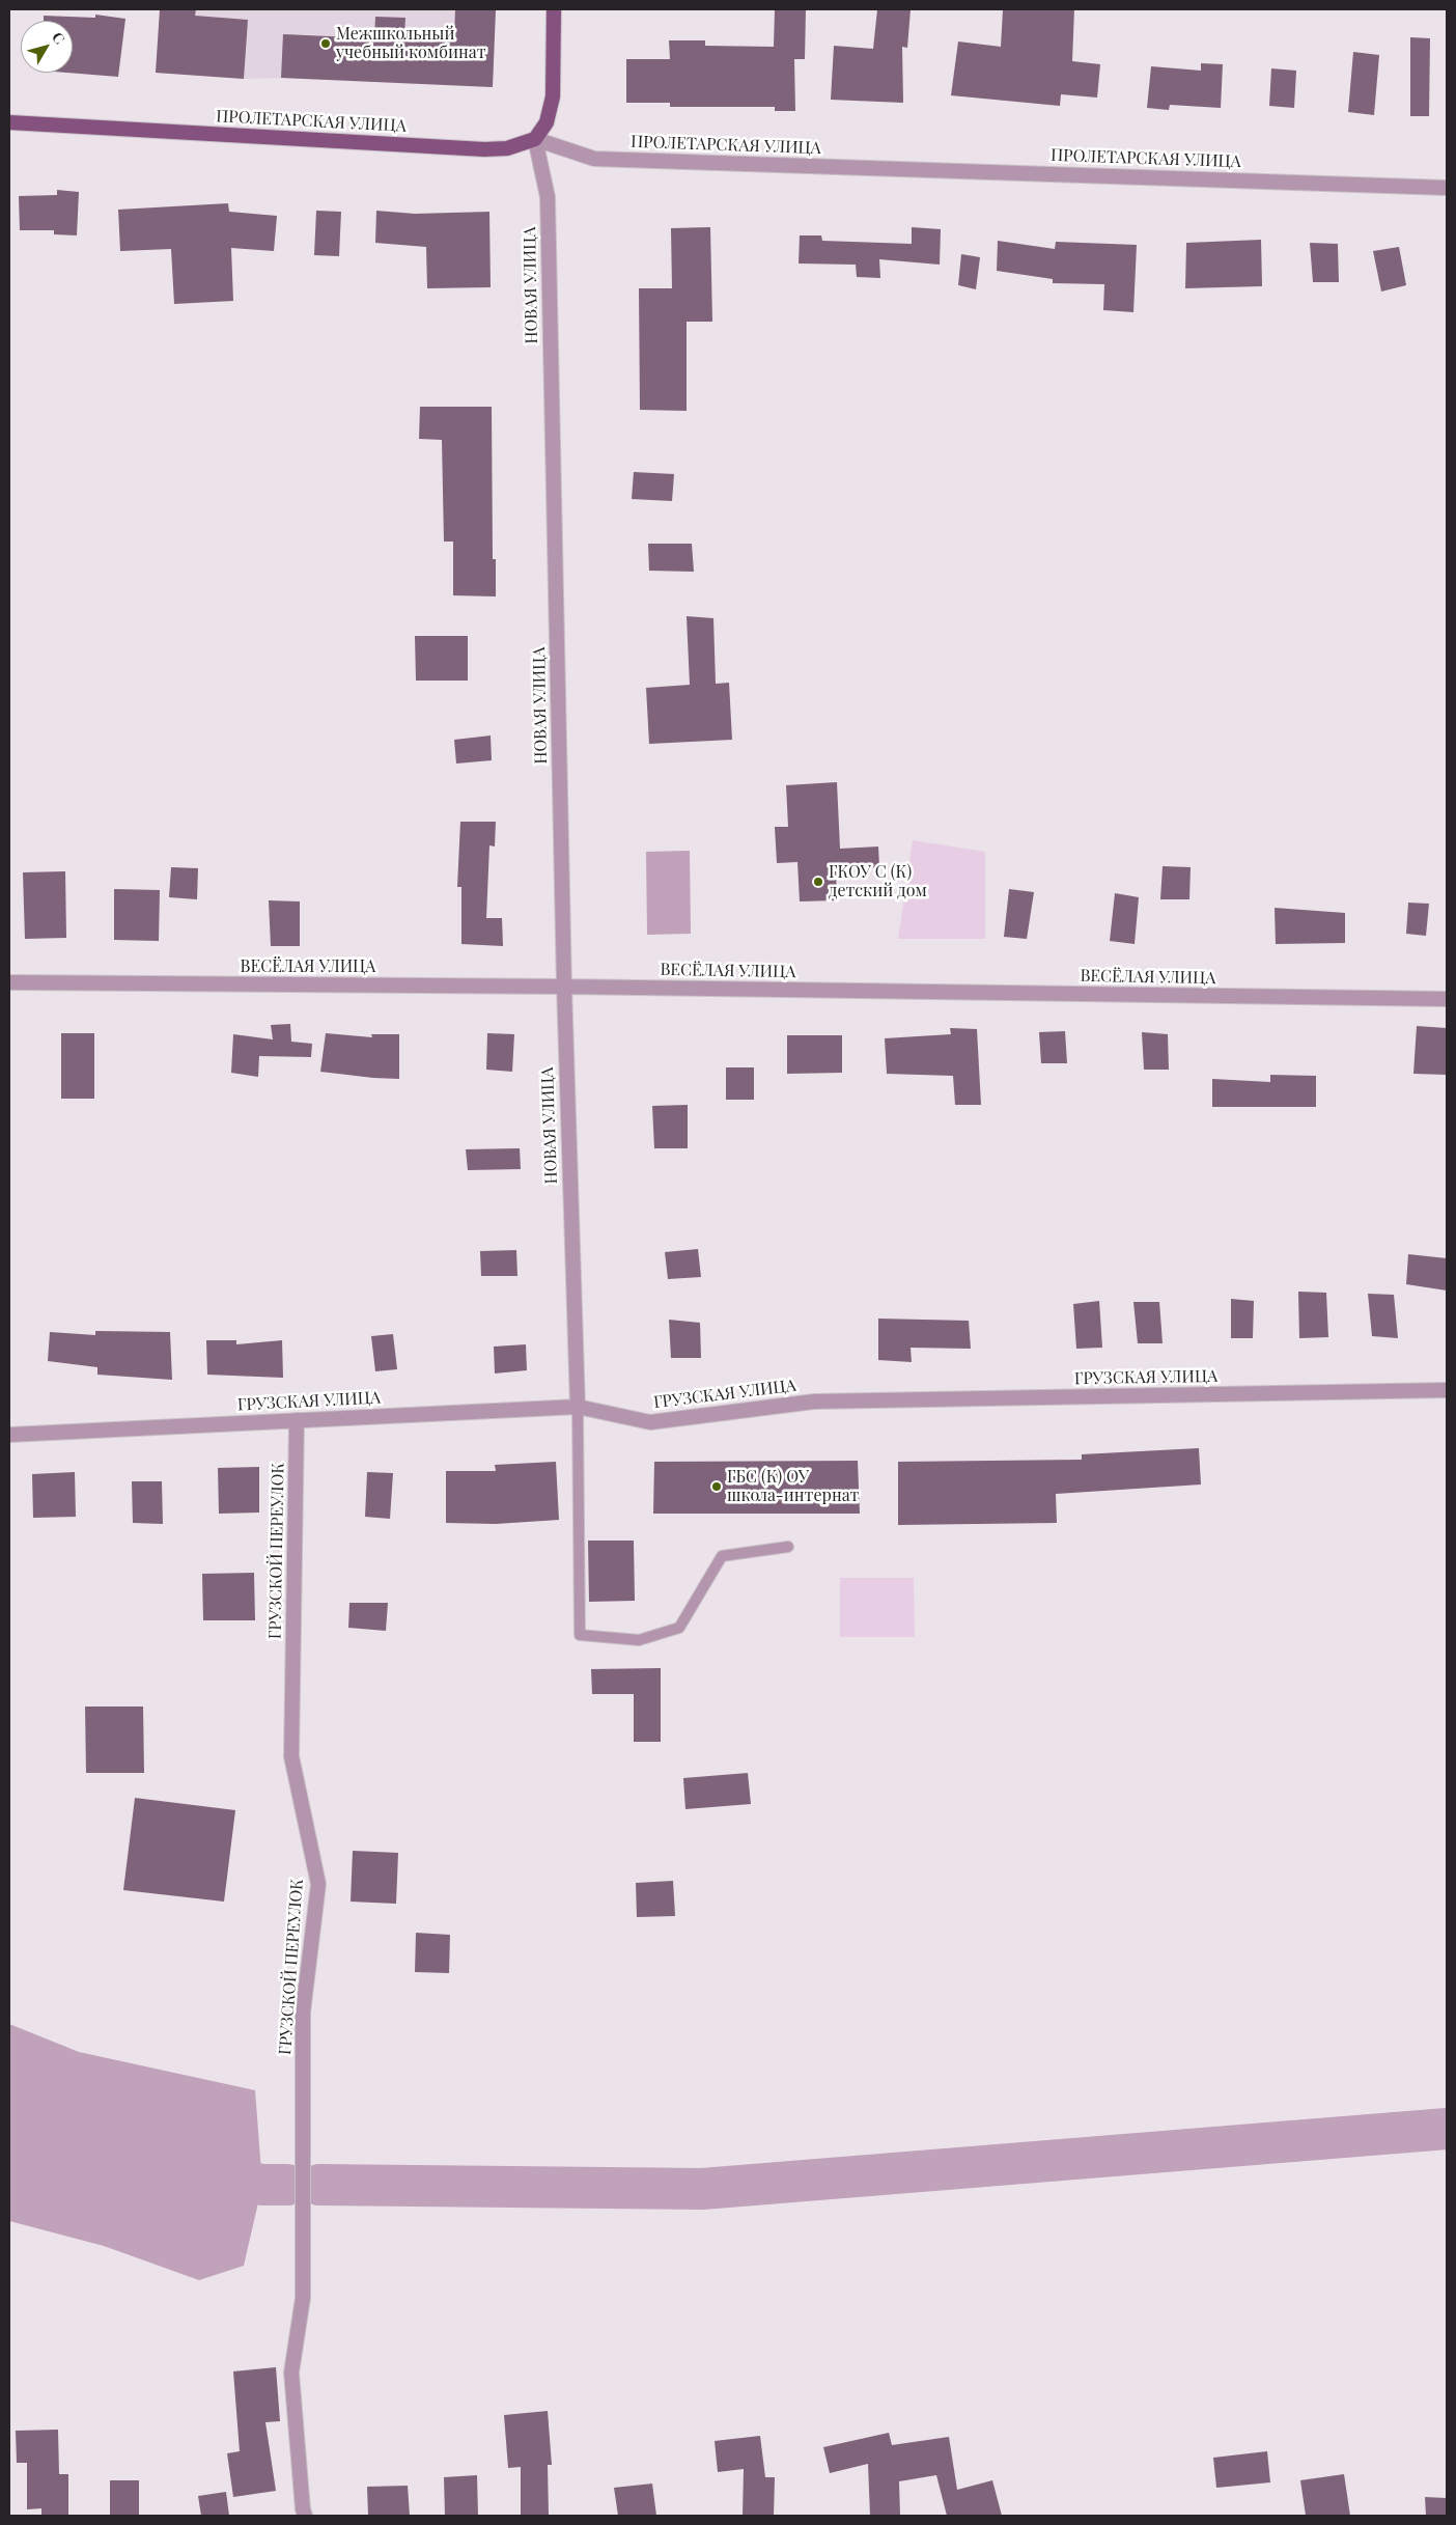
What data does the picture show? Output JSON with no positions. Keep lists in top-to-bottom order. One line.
{"streets":{"main road":["ПРОЛЕТАРСКАЯ УЛИЦА"],"street":["НОВАЯ УЛИЦА","ВЕСЁЛАЯ УЛИЦА","ГРУЗСКАЯ УЛИЦА","ГРУЗСКОЙ ПЕРЕУЛОК"]},"crossings":[["ПРОЛЕТАРСКАЯ УЛИЦА","НОВАЯ УЛИЦА"],["НОВАЯ УЛИЦА","ВЕСЁЛАЯ УЛИЦА"],["НОВАЯ УЛИЦА","ГРУЗСКАЯ УЛИЦА"],["ГРУЗСКАЯ УЛИЦА","ГРУЗСКОЙ ПЕРЕУЛОК"]],"places":["Межшкольный учебный комбинат","ГКОУ С (К) детский дом","ГБС (К) ОУ школа-интернат"],"north":"top right"}
